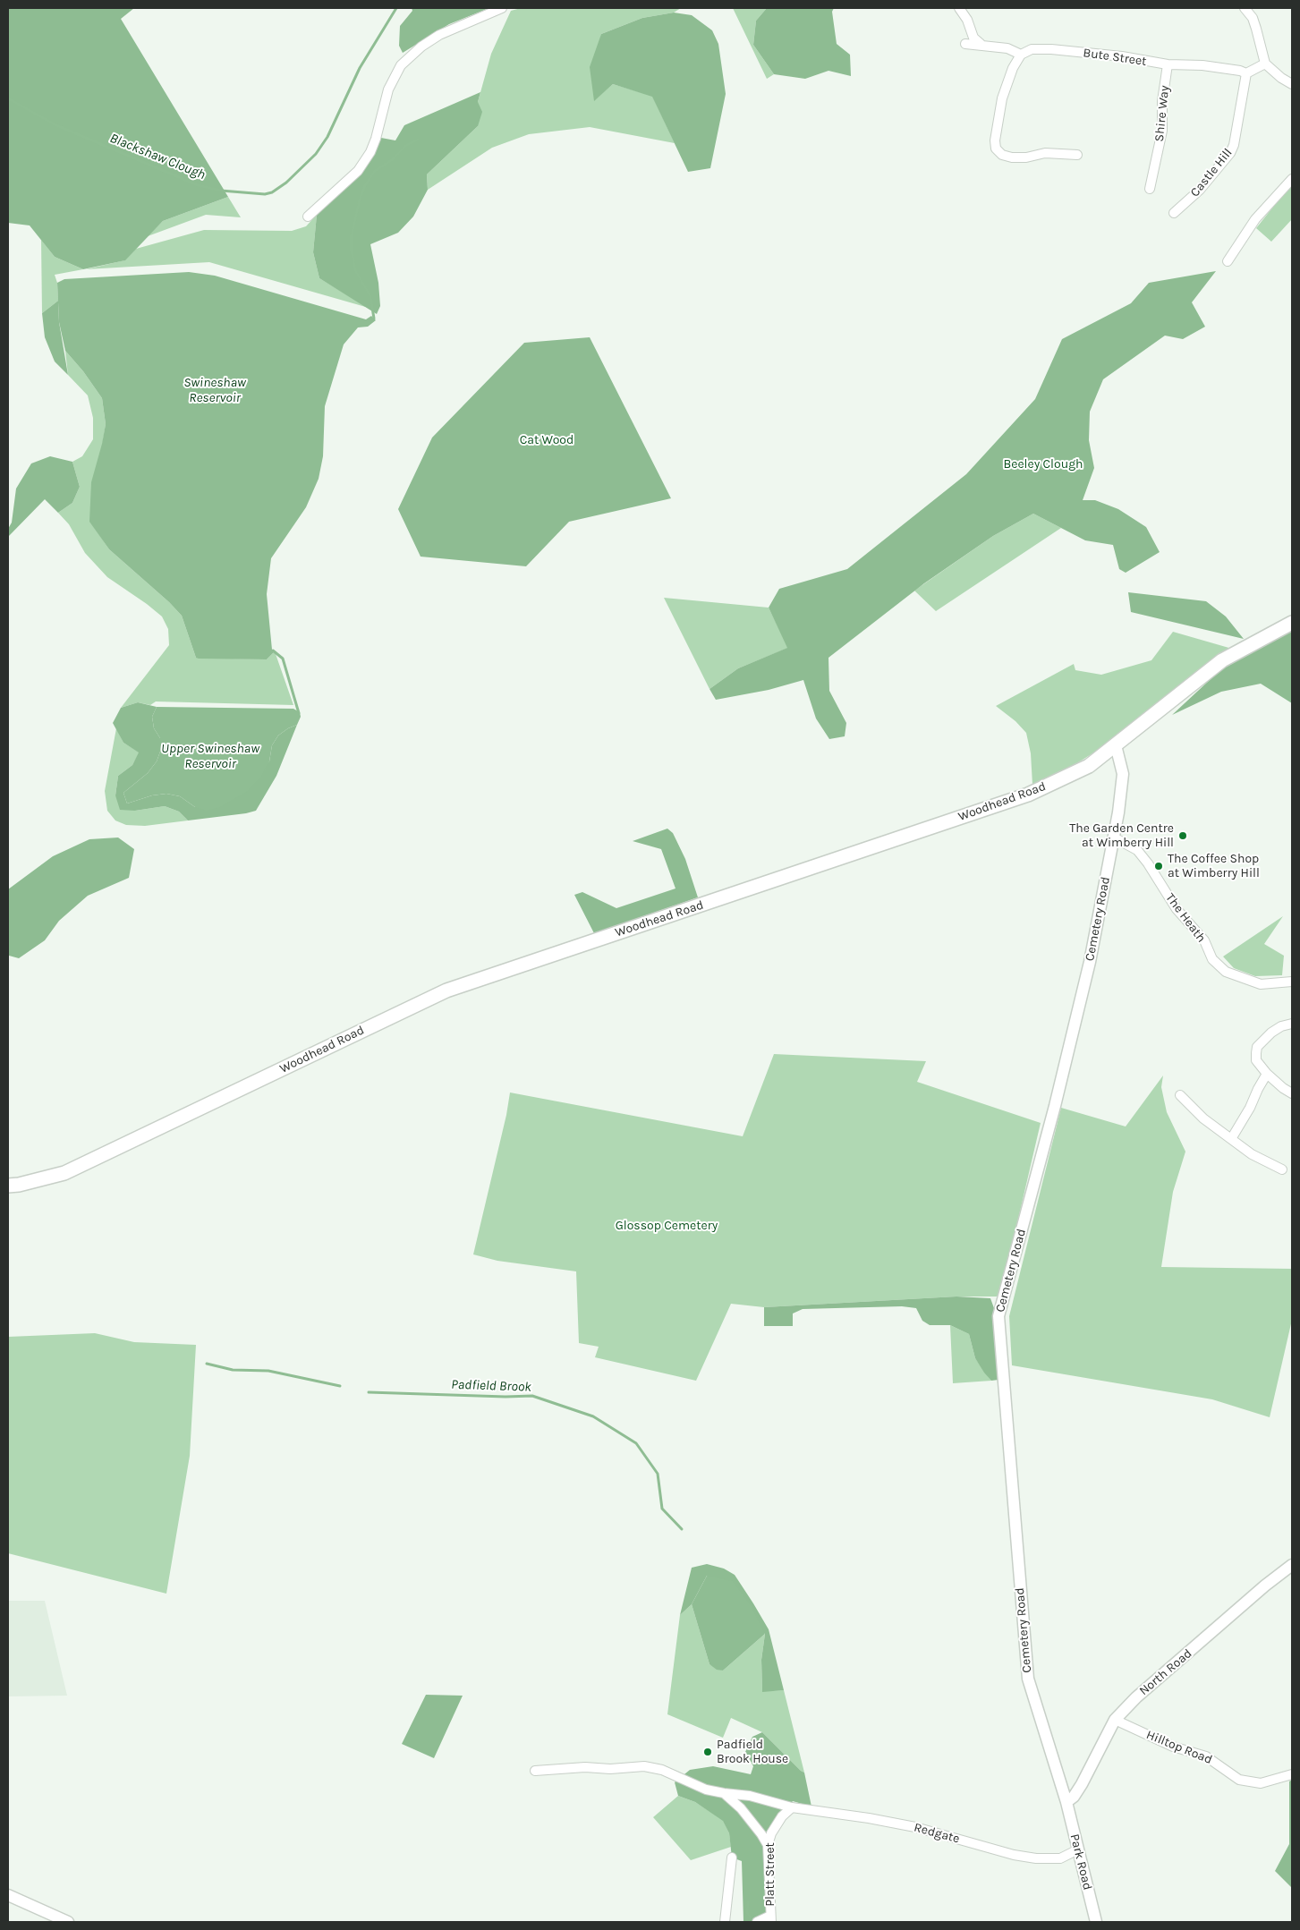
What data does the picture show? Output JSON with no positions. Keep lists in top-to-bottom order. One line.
{"streets":{"main road":["Woodhead Road"],"street":["Bute Street","Shire Way","Castle Hill","The Heath","Cemetery Road","North Road","Hilltop Road","Redgate","Park Road","Platt Street"]},"crossings":[["Bute Street","Shire Way"],["Bute Street","Castle Hill"],["Woodhead Road","Cemetery Road"],["The Heath","Cemetery Road"],["Cemetery Road","North Road"],["Cemetery Road","Park Road"],["North Road","Hilltop Road"],["North Road","Park Road"],["Redgate","Park Road"],["Redgate","Platt Street"]],"water":["Blackshaw Clough","Swineshaw Reservoir","Upper Swineshaw Reservoir","Padfield Brook"],"parks":["Cat Wood","Beeley Clough","Glossop Cemetery"],"places":["The Garden Centre at Wimberry Hill","The Coffee Shop at Wimberry Hill","Padfield Brook House"]}
